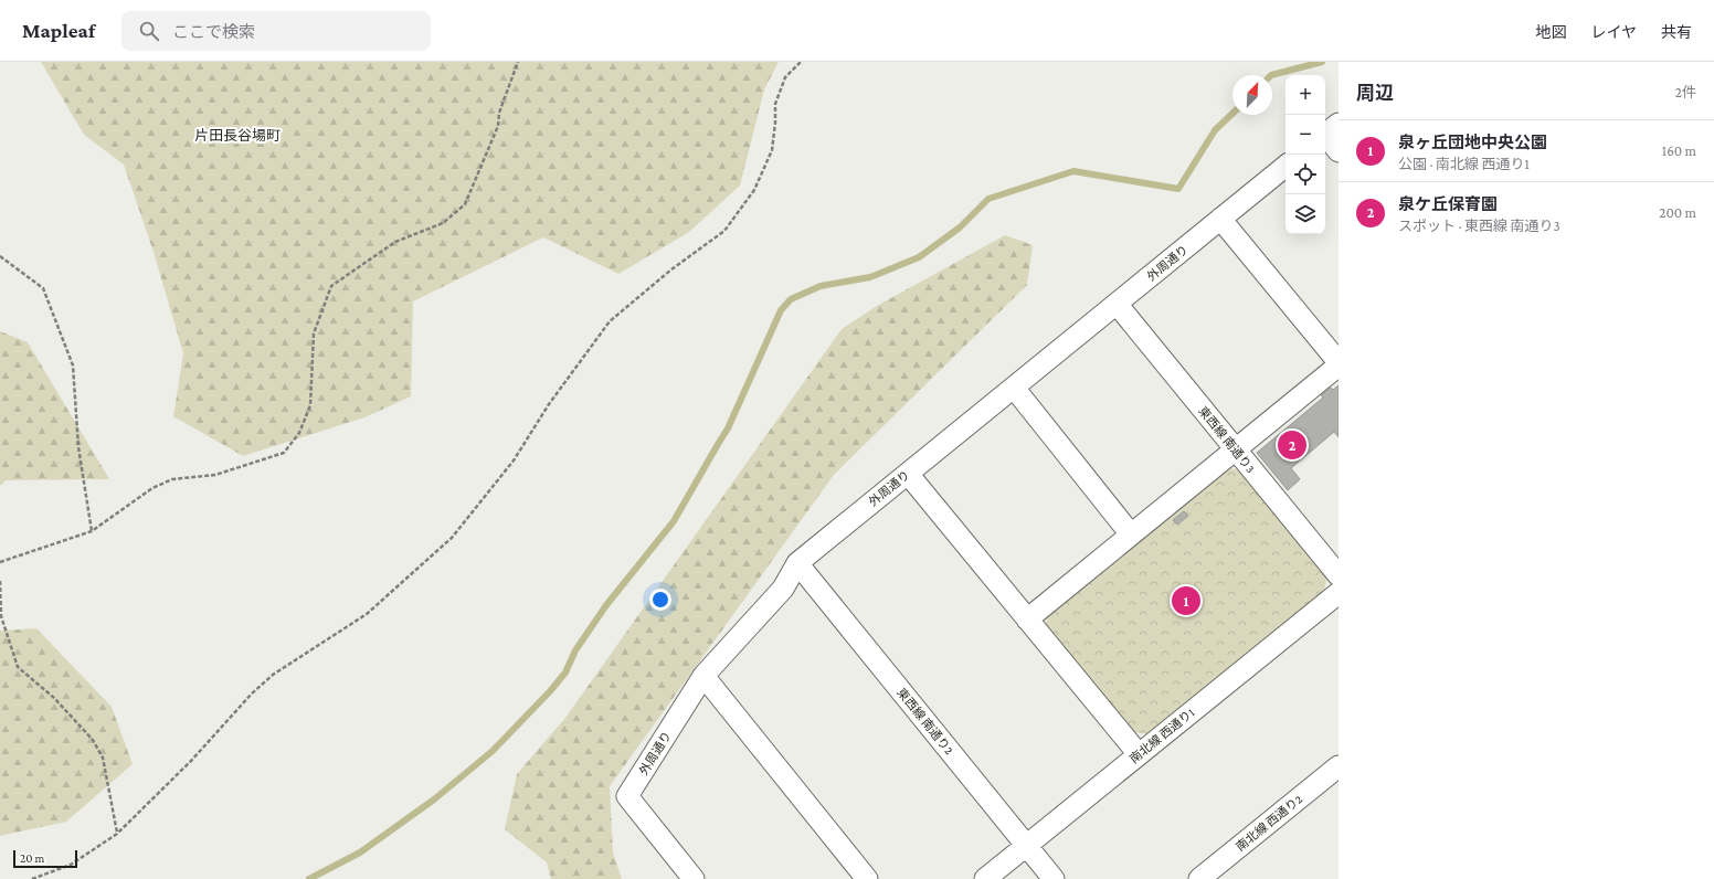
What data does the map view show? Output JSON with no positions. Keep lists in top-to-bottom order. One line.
{"streets":{"street":["外周通り","東西線 南通り3","東西線 南通り2","南北線 西通り1","南北線 西通り2"]},"crossings":[["外周通り","東西線 南通り3"],["外周通り","東西線 南通り2"],["東西線 南通り2","南北線 西通り1"]],"districts":["片田長谷場町"],"scale_bar":"20 m","north":"top right","page":{"header":"Mapleaf","search":"ここで検索","nav":["地図","レイヤ","共有"],"heading":["周辺","2件"],"map_buttons":["+","−"],"list":[{"mark":"1","name":"泉ヶ丘団地中央公園","note":"公園 · 南北線 西通り1","value":"160 m"},{"mark":"2","name":"泉ケ丘保育園","note":"スポット · 東西線 南通り3","value":"200 m"}],"pins":["2","1"],"scale":"20 m"}}
